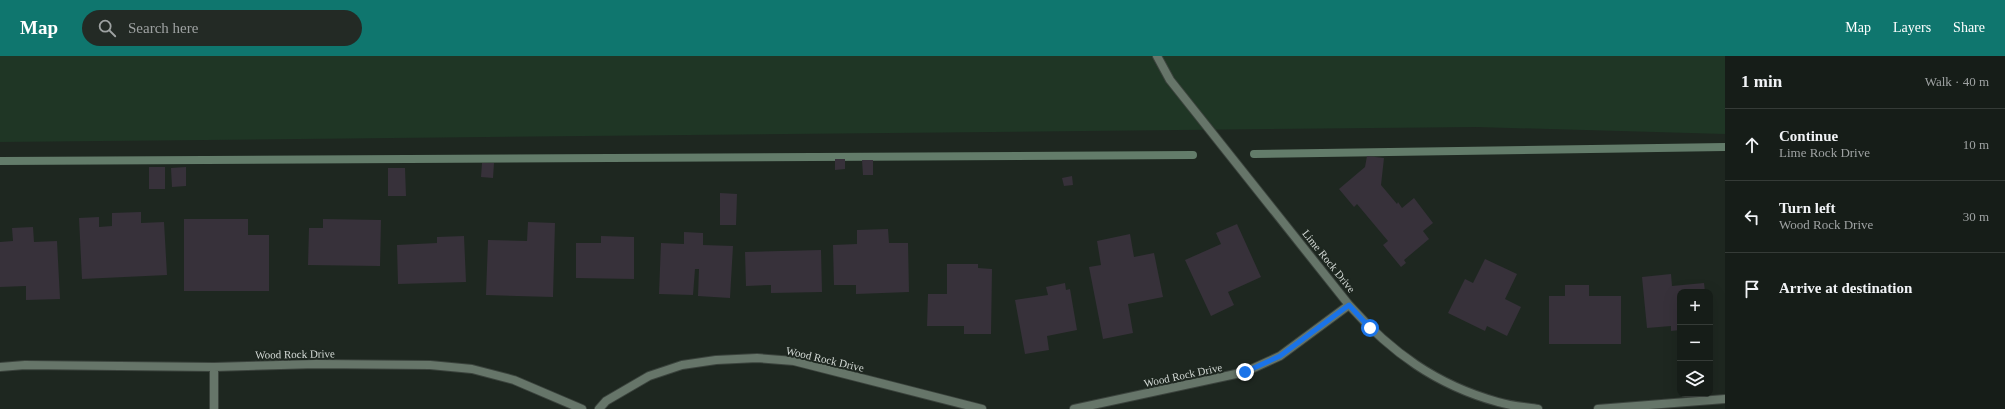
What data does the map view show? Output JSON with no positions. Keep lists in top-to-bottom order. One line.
{"streets":{"street":["Lime Rock Drive","Wood Rock Drive"]},"crossings":[["Lime Rock Drive","Wood Rock Drive"]],"page":{"header":"Map","search":"Search here","nav":["Map","Layers","Share"],"heading":["1 min","Walk · 40 m"],"list":[["Continue","Lime Rock Drive","10 m"],["Turn left","Wood Rock Drive","30 m"],"Arrive at destination"],"map_buttons":["+","−"]}}
